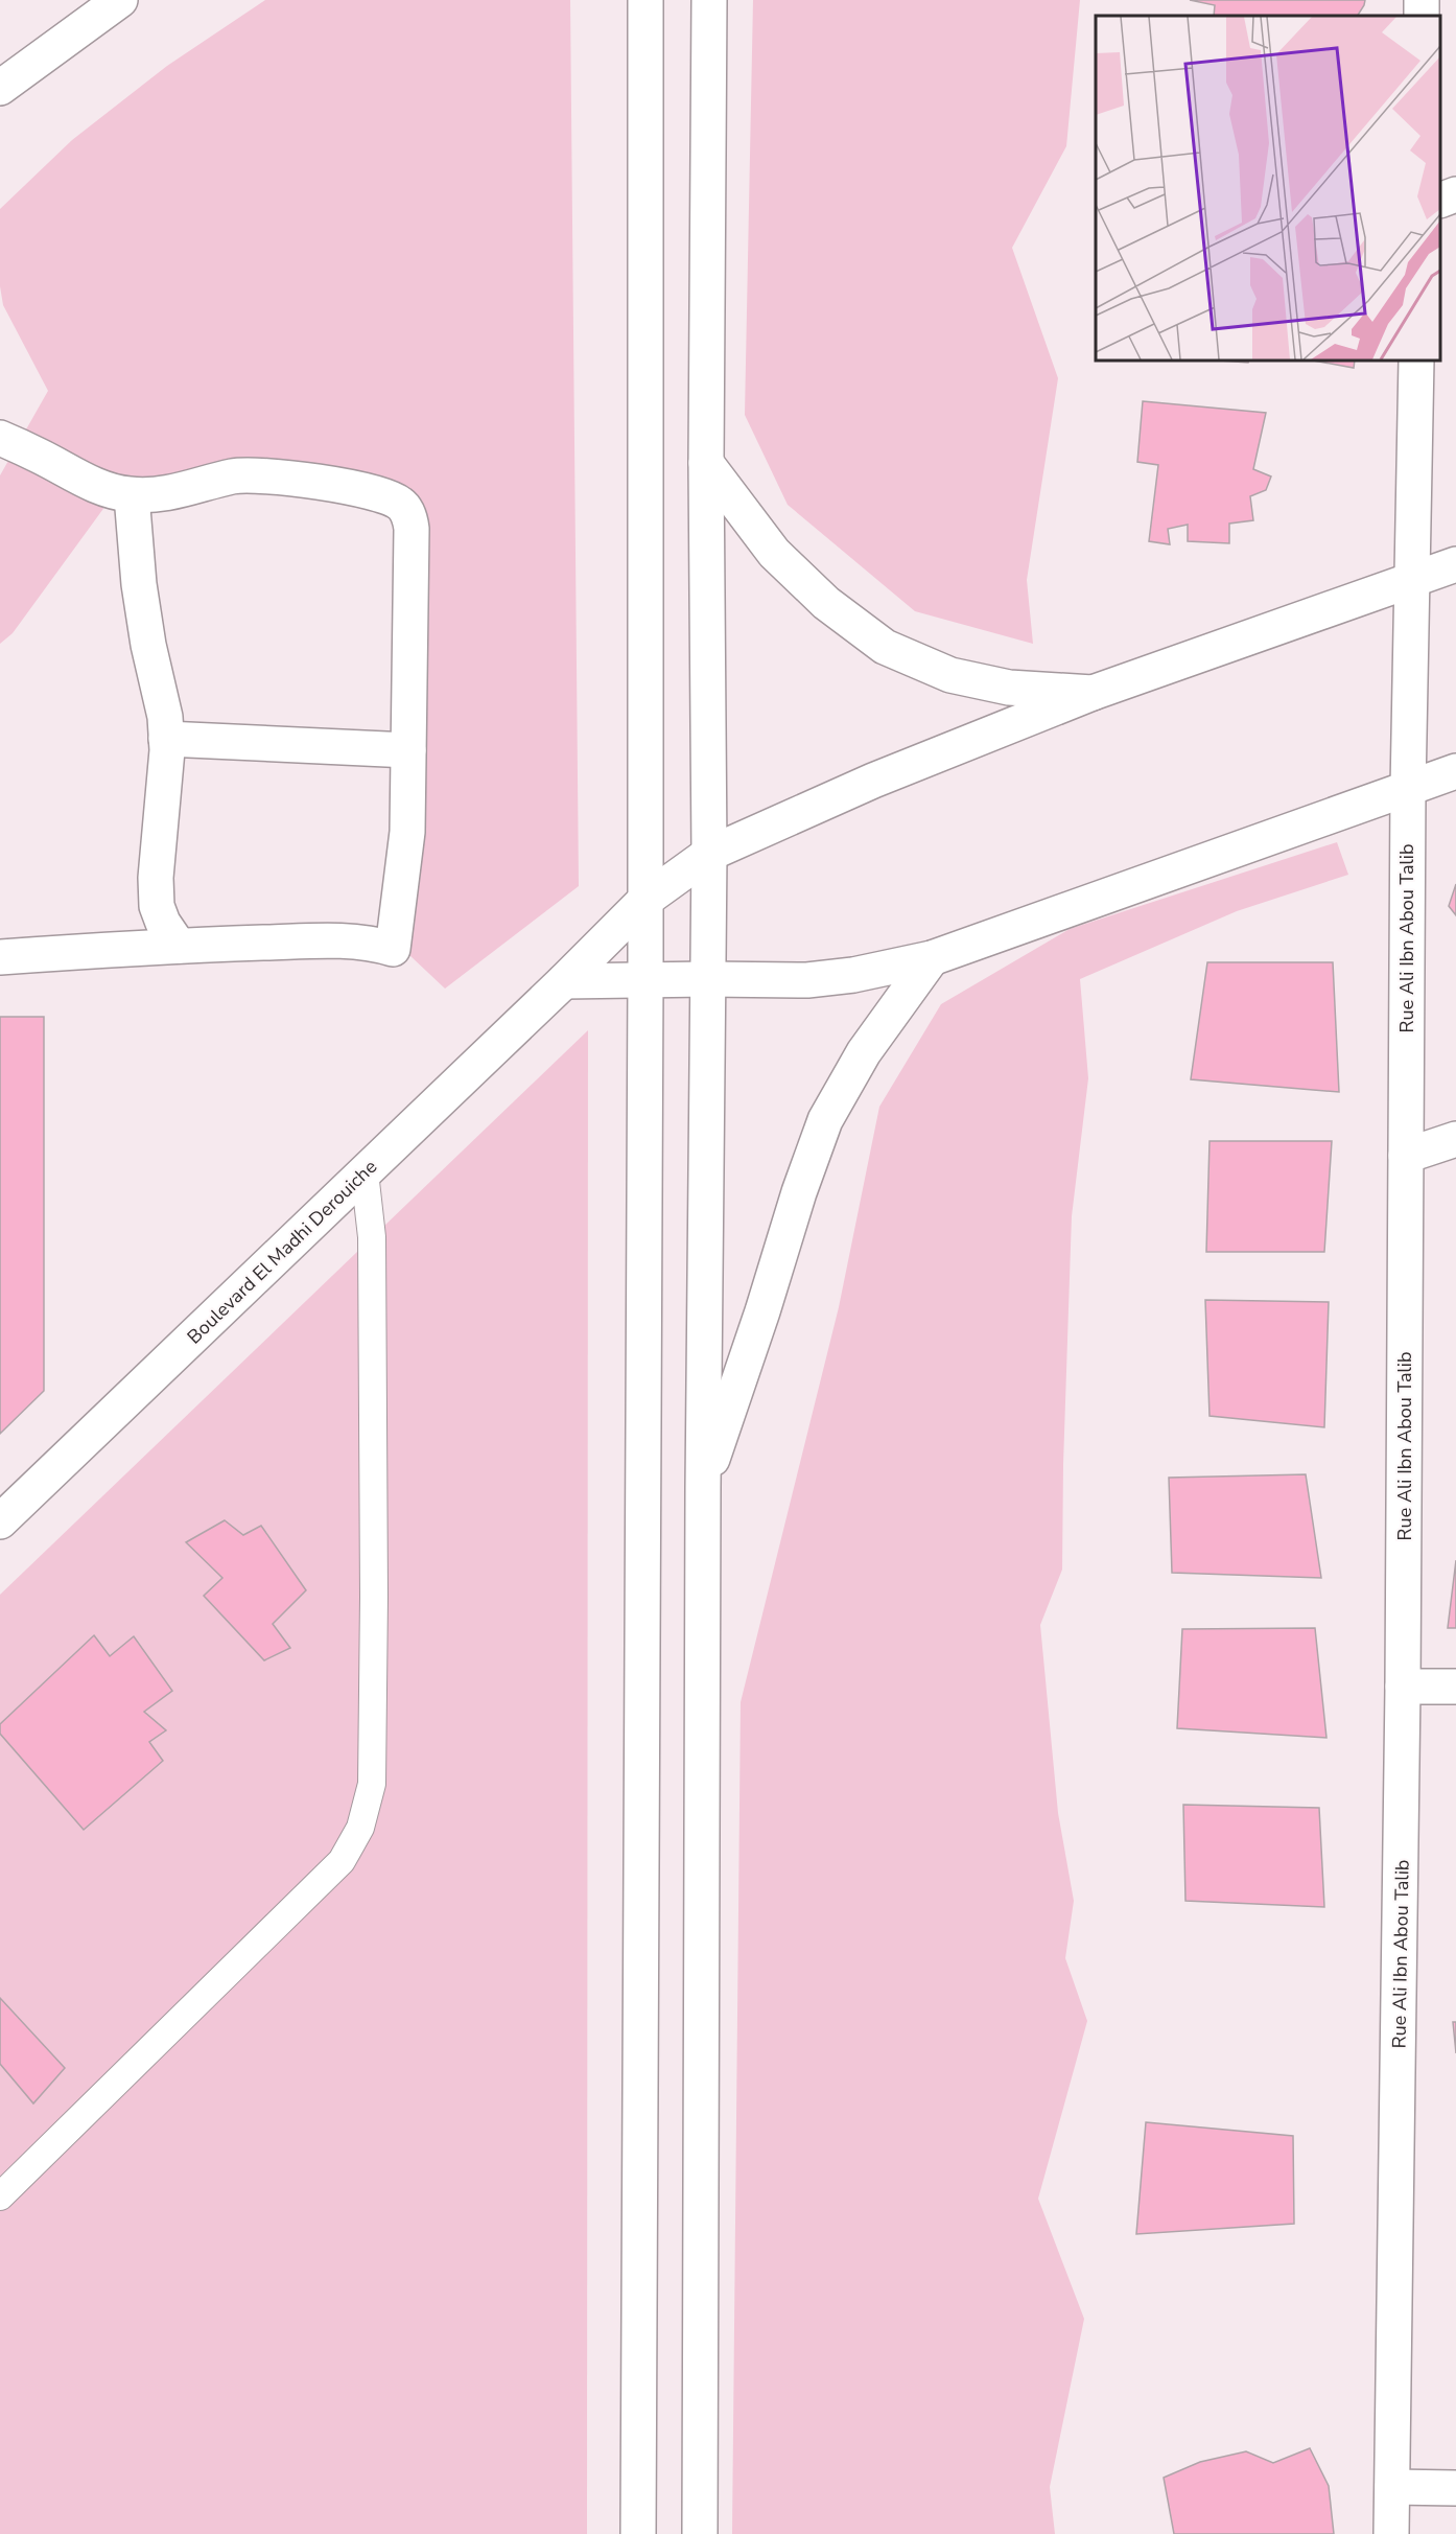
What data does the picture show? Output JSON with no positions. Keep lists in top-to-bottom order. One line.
{"streets":{"street":["Rue Ali Ibn Abou Talib","Boulevard El Madhi Derouiche"]},"crossings":[["Rue Ali Ibn Abou Talib","Boulevard El Madhi Derouiche"]]}
